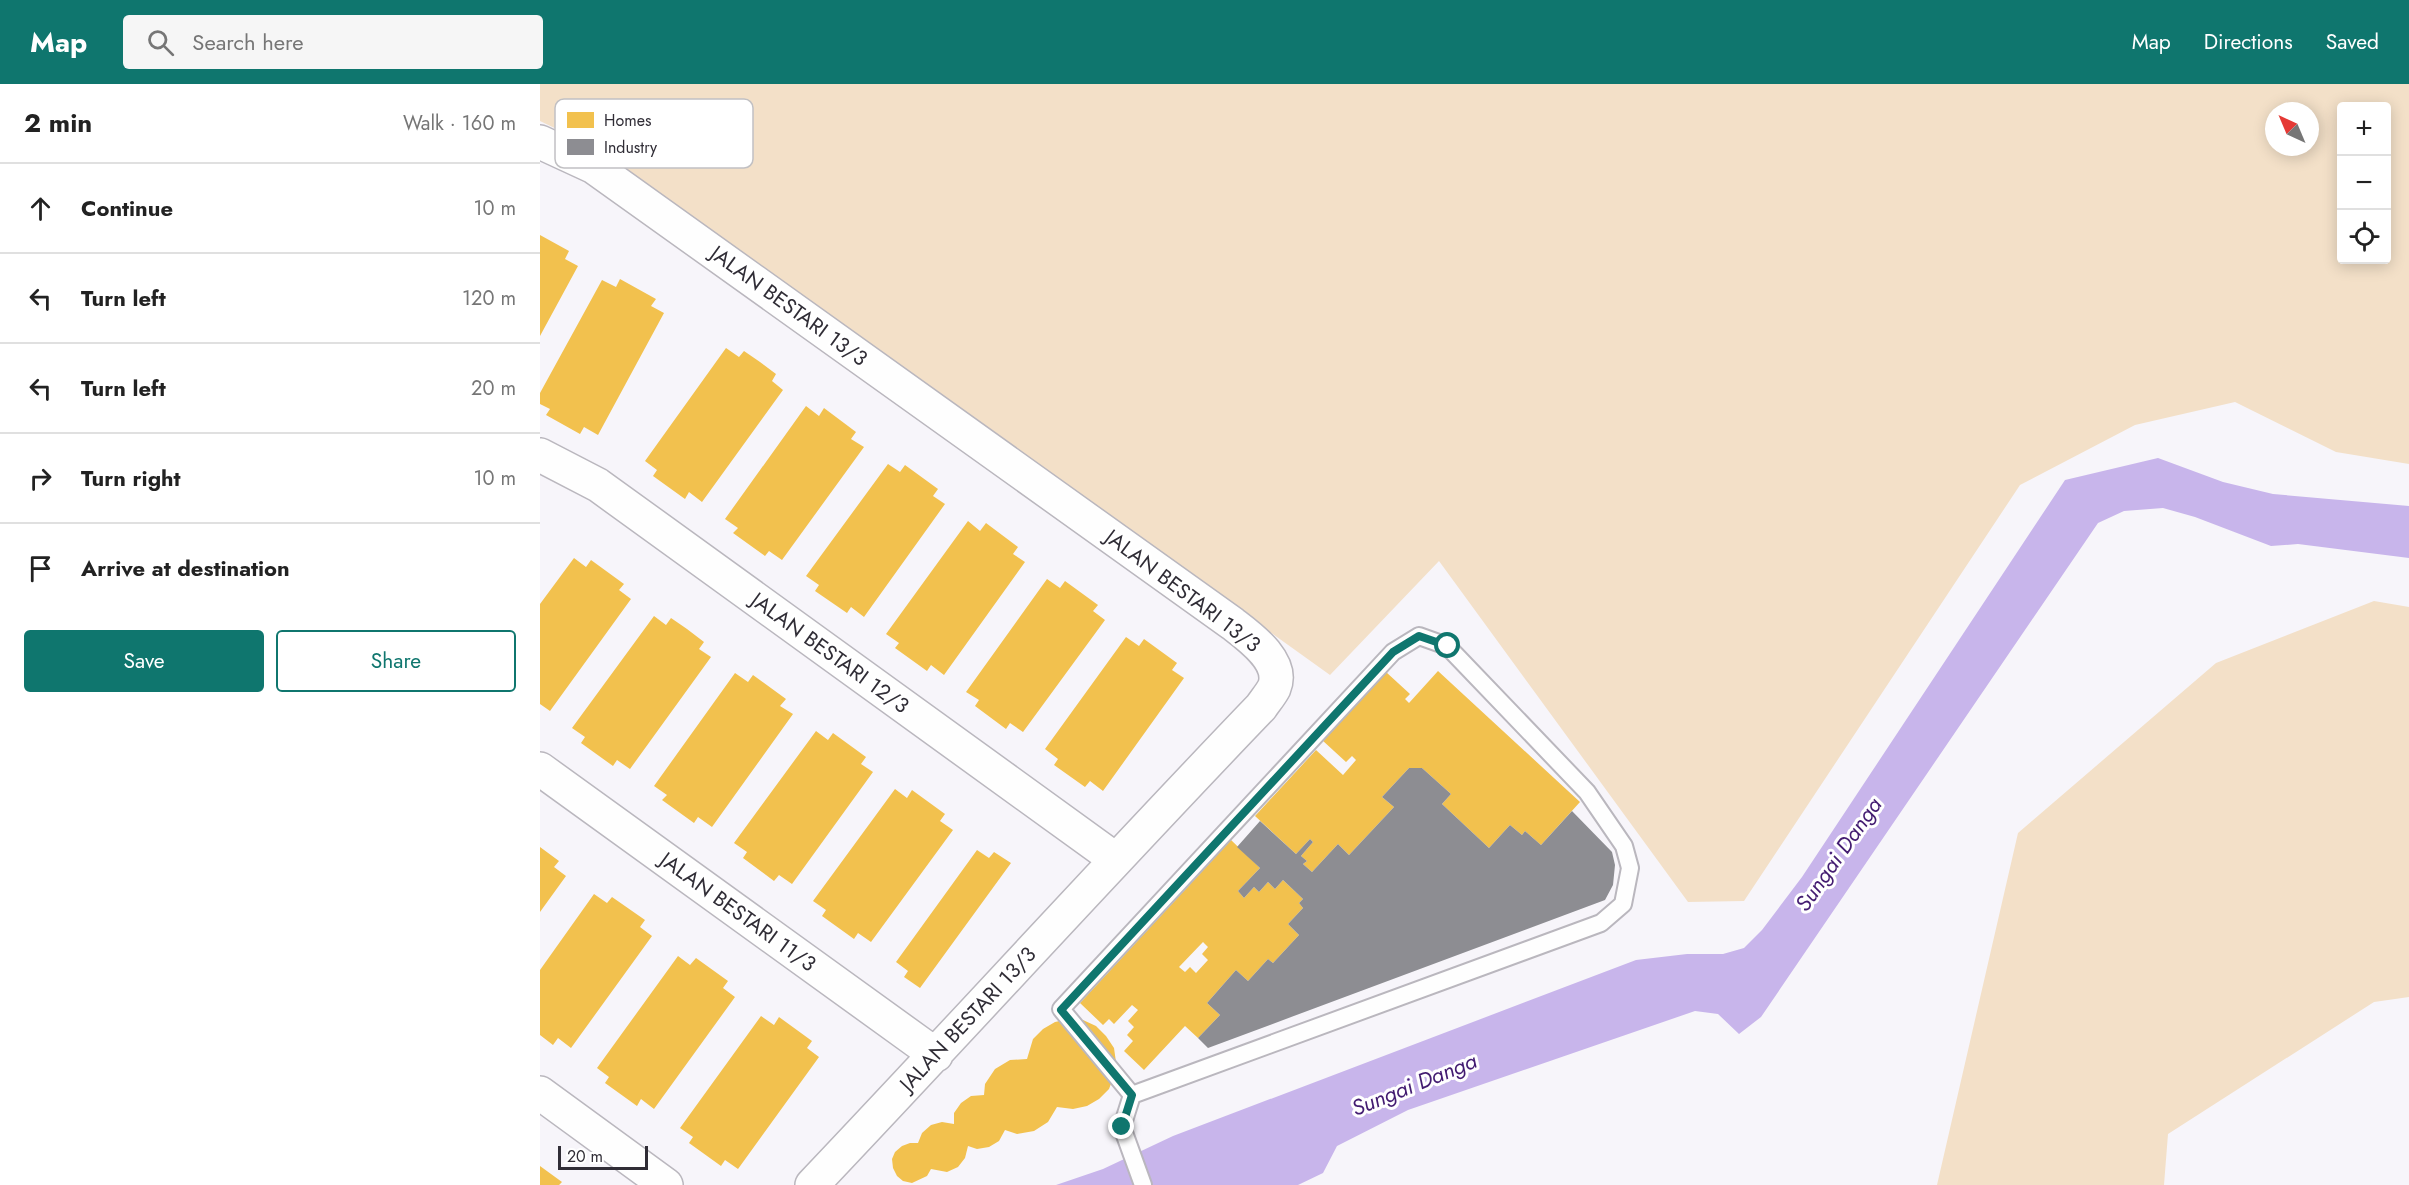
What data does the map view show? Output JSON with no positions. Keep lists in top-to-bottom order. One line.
{"streets":{"street":["JALAN BESTARI 13/3","JALAN BESTARI 12/3","JALAN BESTARI 11/3"]},"crossings":[["JALAN BESTARI 13/3","JALAN BESTARI 12/3"],["JALAN BESTARI 13/3","JALAN BESTARI 11/3"]],"water":["Sungai Danga"],"legend":["Homes","Industry"],"scale_bar":"20 m","north":"top left","page":{"header":"Map","search":"Search here","nav":["Map","Directions","Saved"],"heading":["2 min","Walk · 160 m"],"map_buttons":["+","−"],"list":[["Continue","10 m"],["Turn left","120 m"],["Turn left","20 m"],["Turn right","10 m"],"Arrive at destination"],"buttons":["Save","Share"],"scale":"20 m"}}
